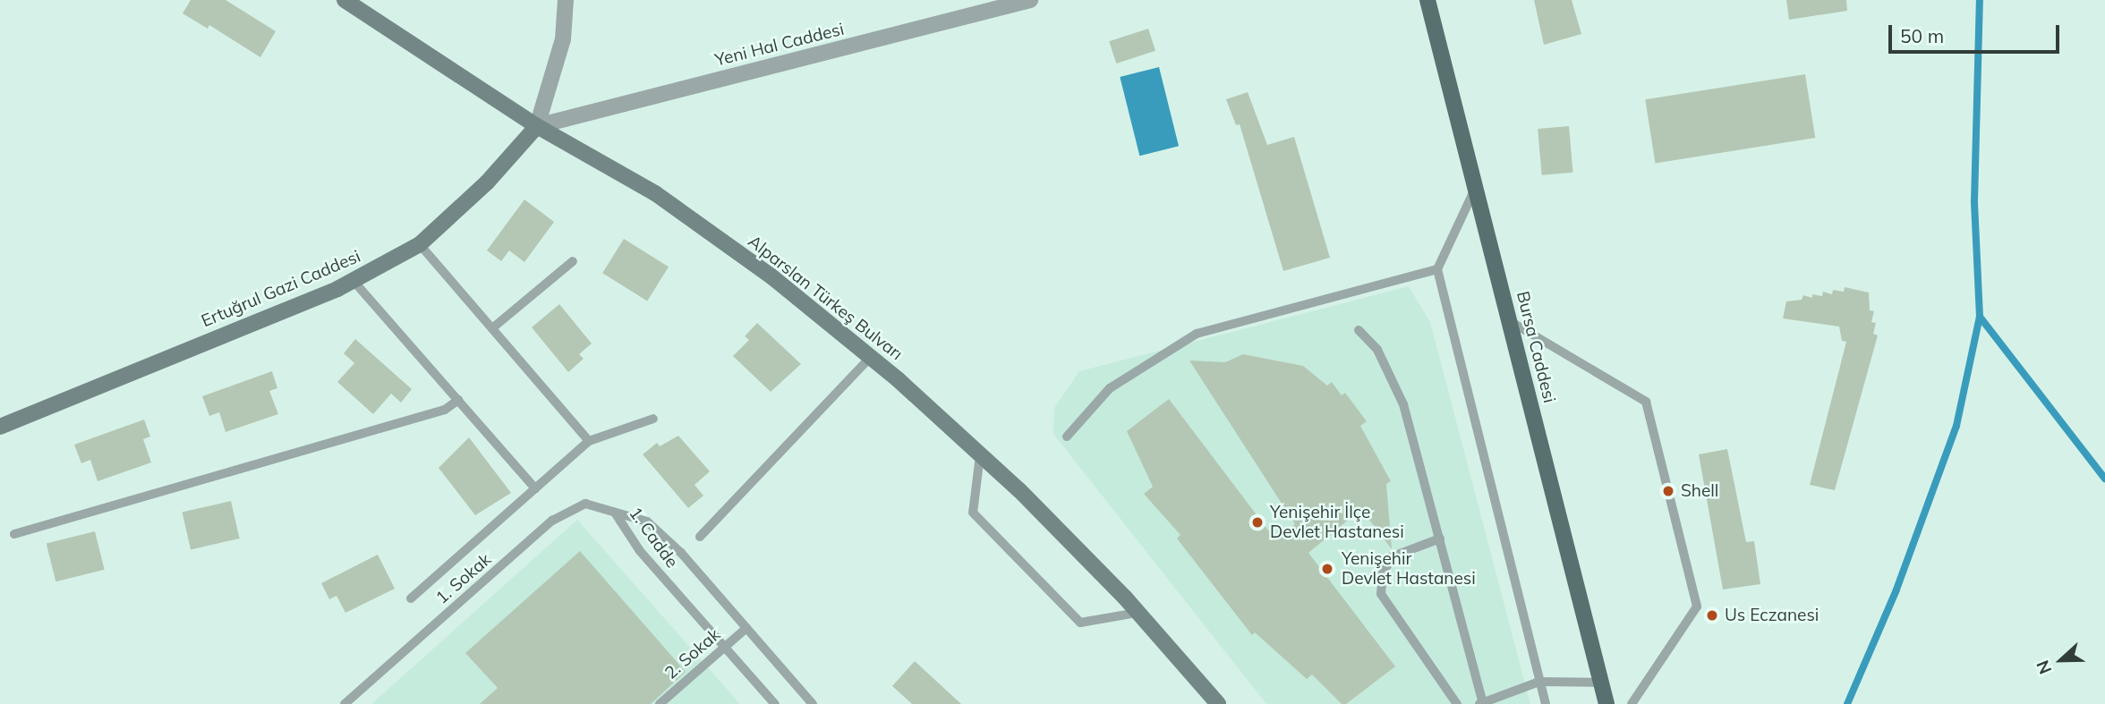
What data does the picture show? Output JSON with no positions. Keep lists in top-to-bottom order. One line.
{"streets":{"main road":["Ertuğrul Gazi Caddesi","Alparslan Türkeş Bulvarı","Bursa Caddesi"],"street":["Yeni Hal Caddesi"],"lane":["1. Cadde","1. Sokak","2. Sokak"]},"crossings":[["Yeni Hal Caddesi","Ertuğrul Gazi Caddesi"],["Yeni Hal Caddesi","Alparslan Türkeş Bulvarı"],["Ertuğrul Gazi Caddesi","Alparslan Türkeş Bulvarı"],["1. Cadde","1. Sokak"],["1. Cadde","2. Sokak"]],"places":["Shell","Yenişehir İlçe Devlet Hastanesi","Yenişehir Devlet Hastanesi","Us Eczanesi"],"scale_bar":"50 m","north":"left"}
